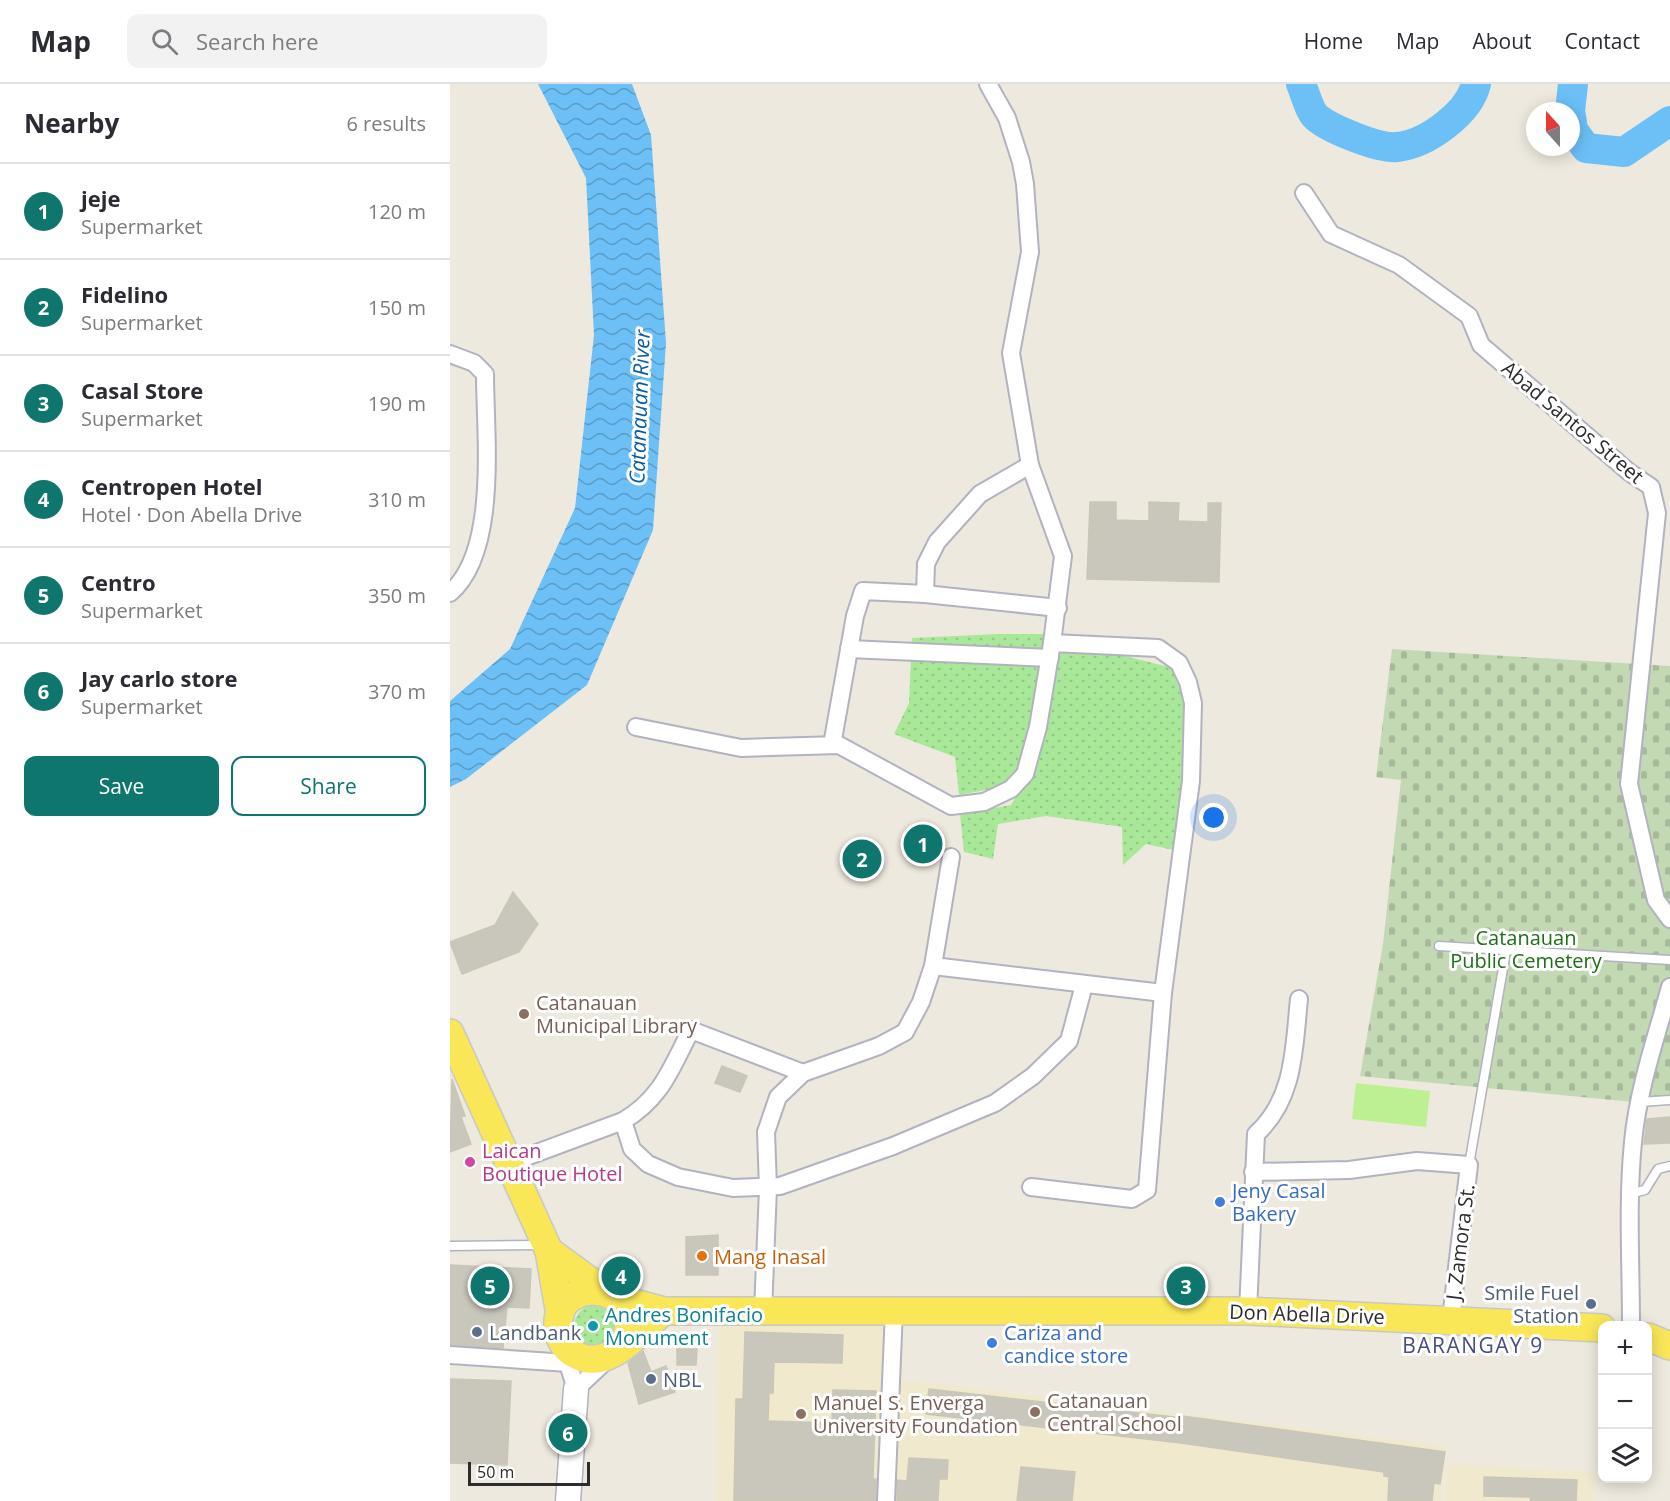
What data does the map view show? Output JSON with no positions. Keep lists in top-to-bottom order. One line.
{"streets":{"main road":["Don Abella Drive"],"street":["Abad Santos Street","J. Zamora St."]},"crossings":[["J. Zamora St.","Don Abella Drive"]],"districts":["BARANGAY 9"],"water":["Catanauan River"],"parks":["Catanauan Public Cemetery"],"places":["Catanauan Municipal Library","Laican Boutique Hotel","Jeny Casal Bakery","Mang Inasal","Smile Fuel Station","Andres Bonifacio Monument","Landbank","Cariza and candice store","NBL","Catanauan Central School","Manuel S. Enverga University Foundation"],"scale_bar":"50 m","north":"top","page":{"header":"Map","search":"Search here","nav":["Home","Map","About","Contact"],"heading":["Nearby","6 results"],"list":[{"mark":"1","name":"jeje","note":"Supermarket","value":"120 m"},{"mark":"2","name":"Fidelino","note":"Supermarket","value":"150 m"},{"mark":"3","name":"Casal Store","note":"Supermarket","value":"190 m"},{"mark":"4","name":"Centropen Hotel","note":"Hotel · Don Abella Drive","value":"310 m"},{"mark":"5","name":"Centro","note":"Supermarket","value":"350 m"},{"mark":"6","name":"Jay carlo store","note":"Supermarket","value":"370 m"}],"buttons":["Save","Share"],"pins":["1","2","4","3","5","6"],"map_buttons":["+","−"],"scale":"50 m"}}
